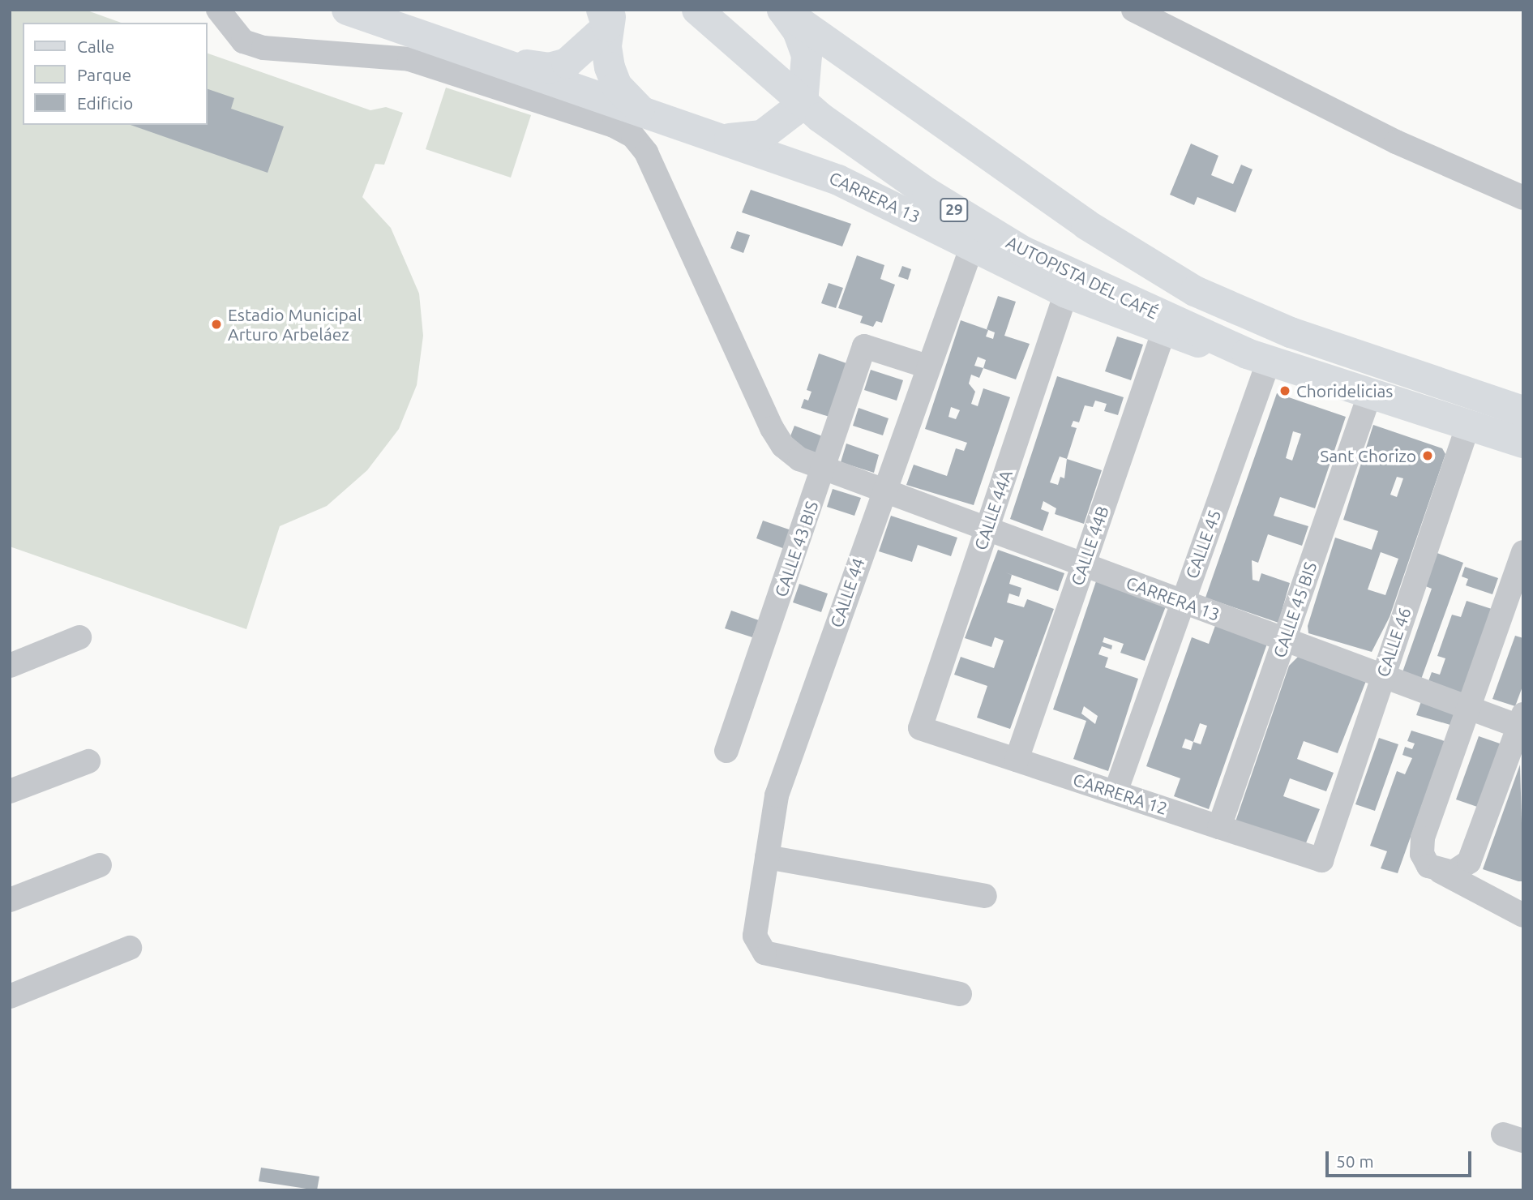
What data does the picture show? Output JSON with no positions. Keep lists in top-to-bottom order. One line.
{"streets":{"main road":["CARRERA 13","29","AUTOPISTA DEL CAFÉ"],"street":["CALLE 44A","CALLE 45","CALLE 44B","CALLE 43 BIS","CALLE 44","CALLE 45 BIS","CALLE 46","CARRERA 12"]},"crossings":[["CARRERA 13","AUTOPISTA DEL CAFÉ"],["CARRERA 13","CALLE 44A"],["CARRERA 13","CALLE 45"],["CARRERA 13","CALLE 44B"],["CARRERA 13","CALLE 43 BIS"],["CARRERA 13","CALLE 44"],["CARRERA 13","CALLE 45 BIS"],["CARRERA 13","CALLE 46"],["AUTOPISTA DEL CAFÉ","CALLE 45"],["AUTOPISTA DEL CAFÉ","CALLE 45 BIS"],["AUTOPISTA DEL CAFÉ","CALLE 46"],["CALLE 44A","CARRERA 12"],["CALLE 45","CARRERA 12"],["CALLE 44B","CARRERA 12"],["CALLE 43 BIS","CALLE 44"],["CALLE 45 BIS","CARRERA 12"],["CALLE 46","CARRERA 12"]],"places":["Estadio Municipal Arturo Arbeláez","Choridelicias","Sant Chorizo"],"legend":["Calle","Parque","Edificio"],"scale_bar":"50 m"}
